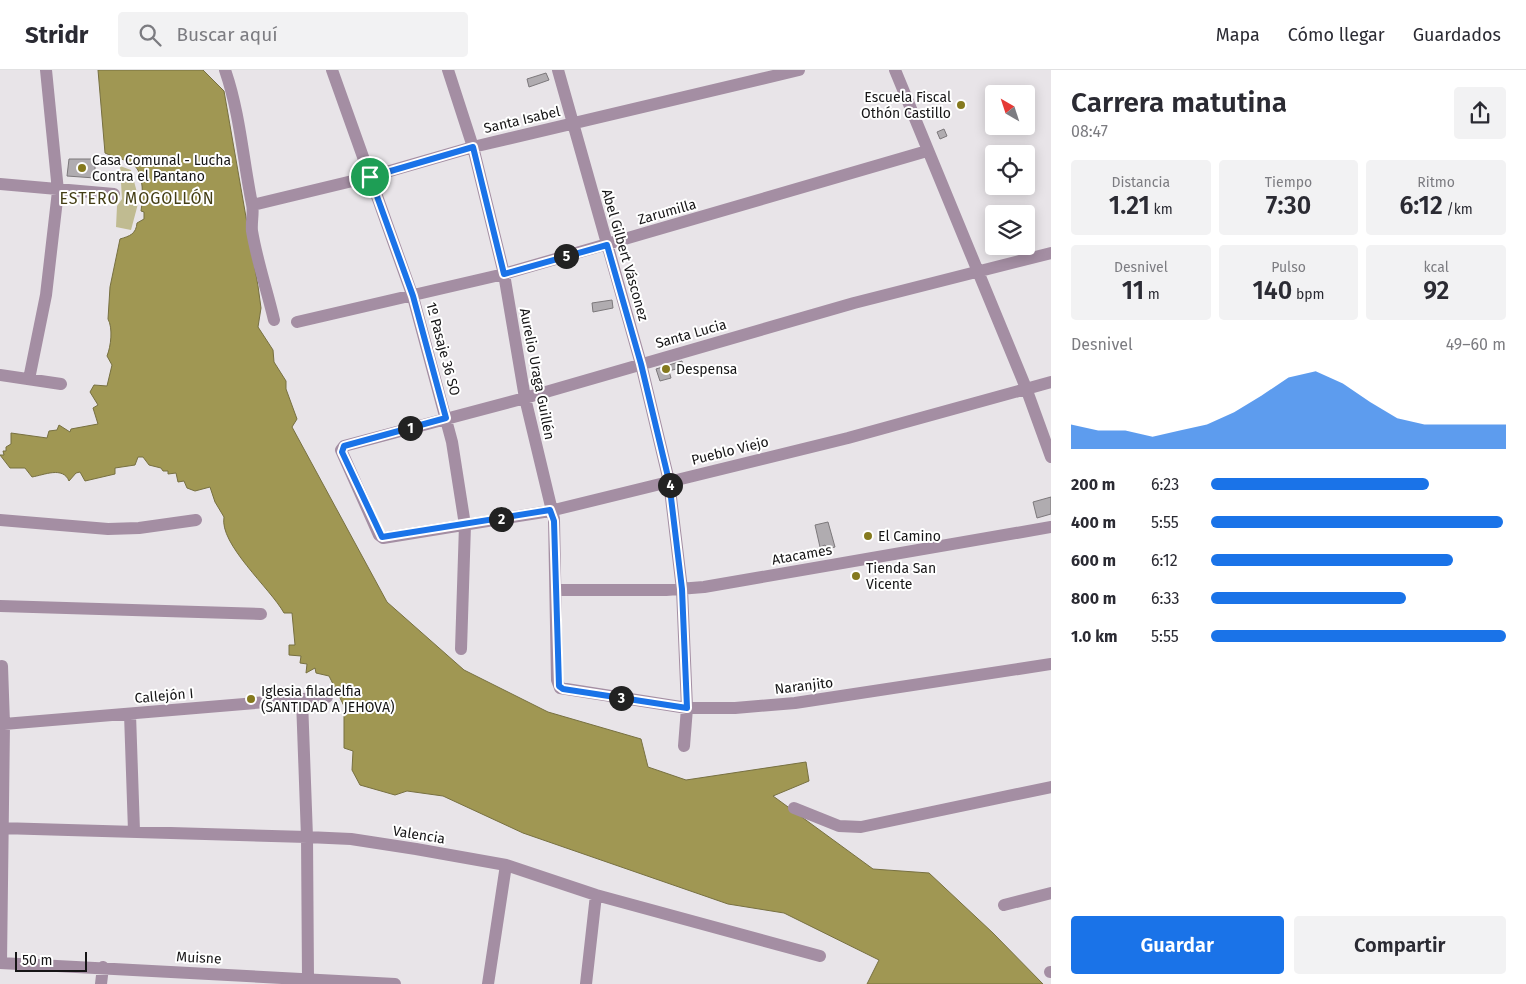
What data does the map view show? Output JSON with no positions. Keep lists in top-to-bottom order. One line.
{"streets":{"street":["Santa Isabel","Zarumilla","Abel Gilbert Vásconez","Santa Lucia","1º Pasaje 36 SO","Aurelio Uraga Guillén","Pueblo Viejo","Atacames","Naranjito","Callejón I","Valencia","Muisne"]},"crossings":[["Santa Isabel","Abel Gilbert Vásconez"],["Santa Isabel","1º Pasaje 36 SO"],["Santa Isabel","Aurelio Uraga Guillén"],["Zarumilla","Abel Gilbert Vásconez"],["Zarumilla","1º Pasaje 36 SO"],["Zarumilla","Aurelio Uraga Guillén"],["Abel Gilbert Vásconez","Santa Lucia"],["Abel Gilbert Vásconez","Pueblo Viejo"],["Abel Gilbert Vásconez","Atacames"],["Abel Gilbert Vásconez","Naranjito"],["Santa Lucia","1º Pasaje 36 SO"],["Santa Lucia","Aurelio Uraga Guillén"],["Santa Lucia","Pueblo Viejo"],["1º Pasaje 36 SO","Pueblo Viejo"],["Aurelio Uraga Guillén","Pueblo Viejo"],["Aurelio Uraga Guillén","Atacames"],["Aurelio Uraga Guillén","Naranjito"]],"districts":["ESTERO MOGOLLÓN"],"places":["Escuela Fiscal Othón Castillo","Casa Comunal - Lucha Contra el Pantano","Despensa","El Camino","Tienda San Vicente","Iglesia filadelfia (SANTIDAD A JEHOVA)"],"scale_bar":"50 m","north":"top left","page":{"header":"Stridr","search":"Buscar aquí","nav":["Mapa","Cómo llegar","Guardados"],"heading":["Carrera matutina","08:47"],"stats":[["Distancia","1.21 km"],["Tiempo","7:30"],["Ritmo","6:12 /km"],["Desnivel","11 m"],["Pulso","140 bpm"],["kcal","92"]],"pins":["5","1","4","2","3"],"chart":["Desnivel","49–60 m"],"list":[{"name":"200 m","note":"6:23"},{"name":"400 m","note":"5:55"},{"name":"600 m","note":"6:12"},{"name":"800 m","note":"6:33"},{"name":"1.0 km","note":"5:55"}],"buttons":["Guardar","Compartir"],"scale":"50 m"}}
